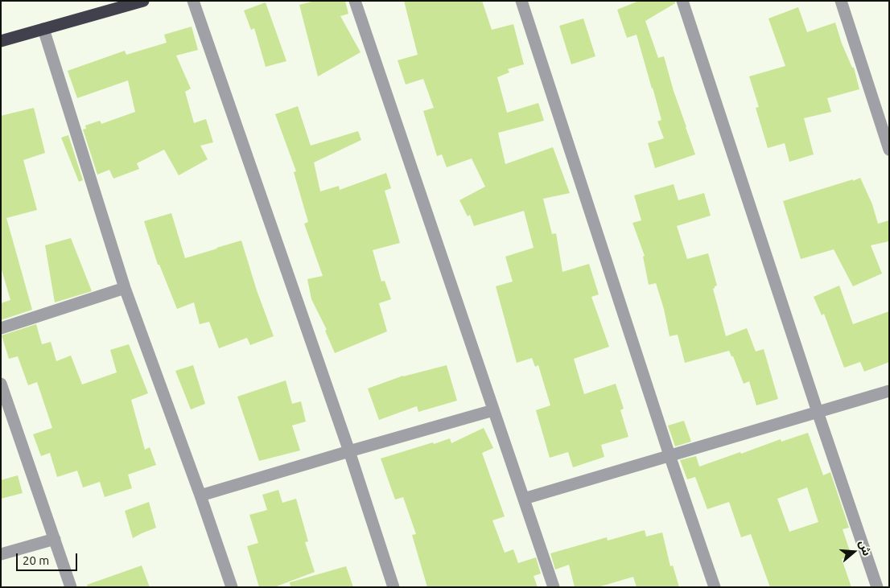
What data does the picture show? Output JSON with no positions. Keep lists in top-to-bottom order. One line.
{"scale_bar":"20 m","north":"right"}
